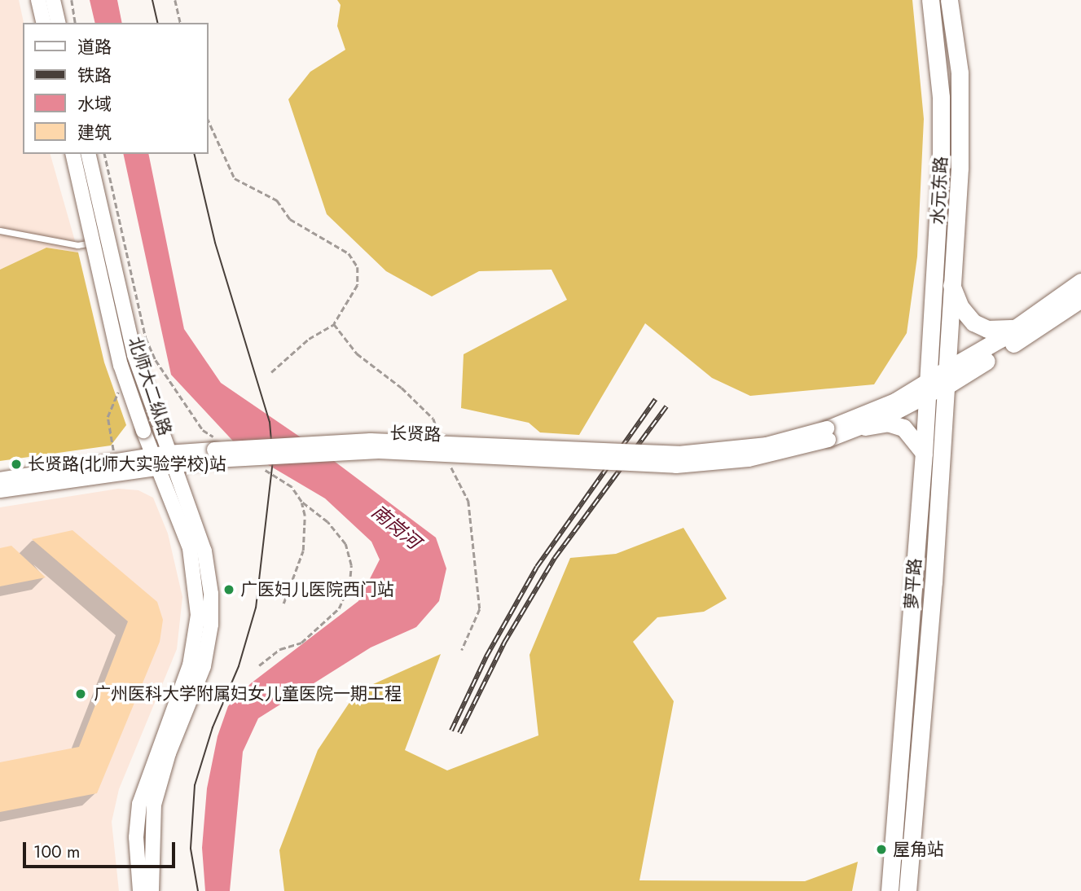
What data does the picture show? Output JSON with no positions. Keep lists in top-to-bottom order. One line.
{"streets":{"main road":["水元东路","萝平路"],"street":["北师大二纵路","长贤路"]},"crossings":[["水元东路","萝平路"],["北师大二纵路","长贤路"]],"water":["南岗河"],"places":["长贤路(北师大实验学校)站","广医妇儿医院西门站","广州医科大学附属妇女儿童医院一期工程","屋角站"],"legend":["道路","铁路","水域","建筑"],"scale_bar":"100 m"}
